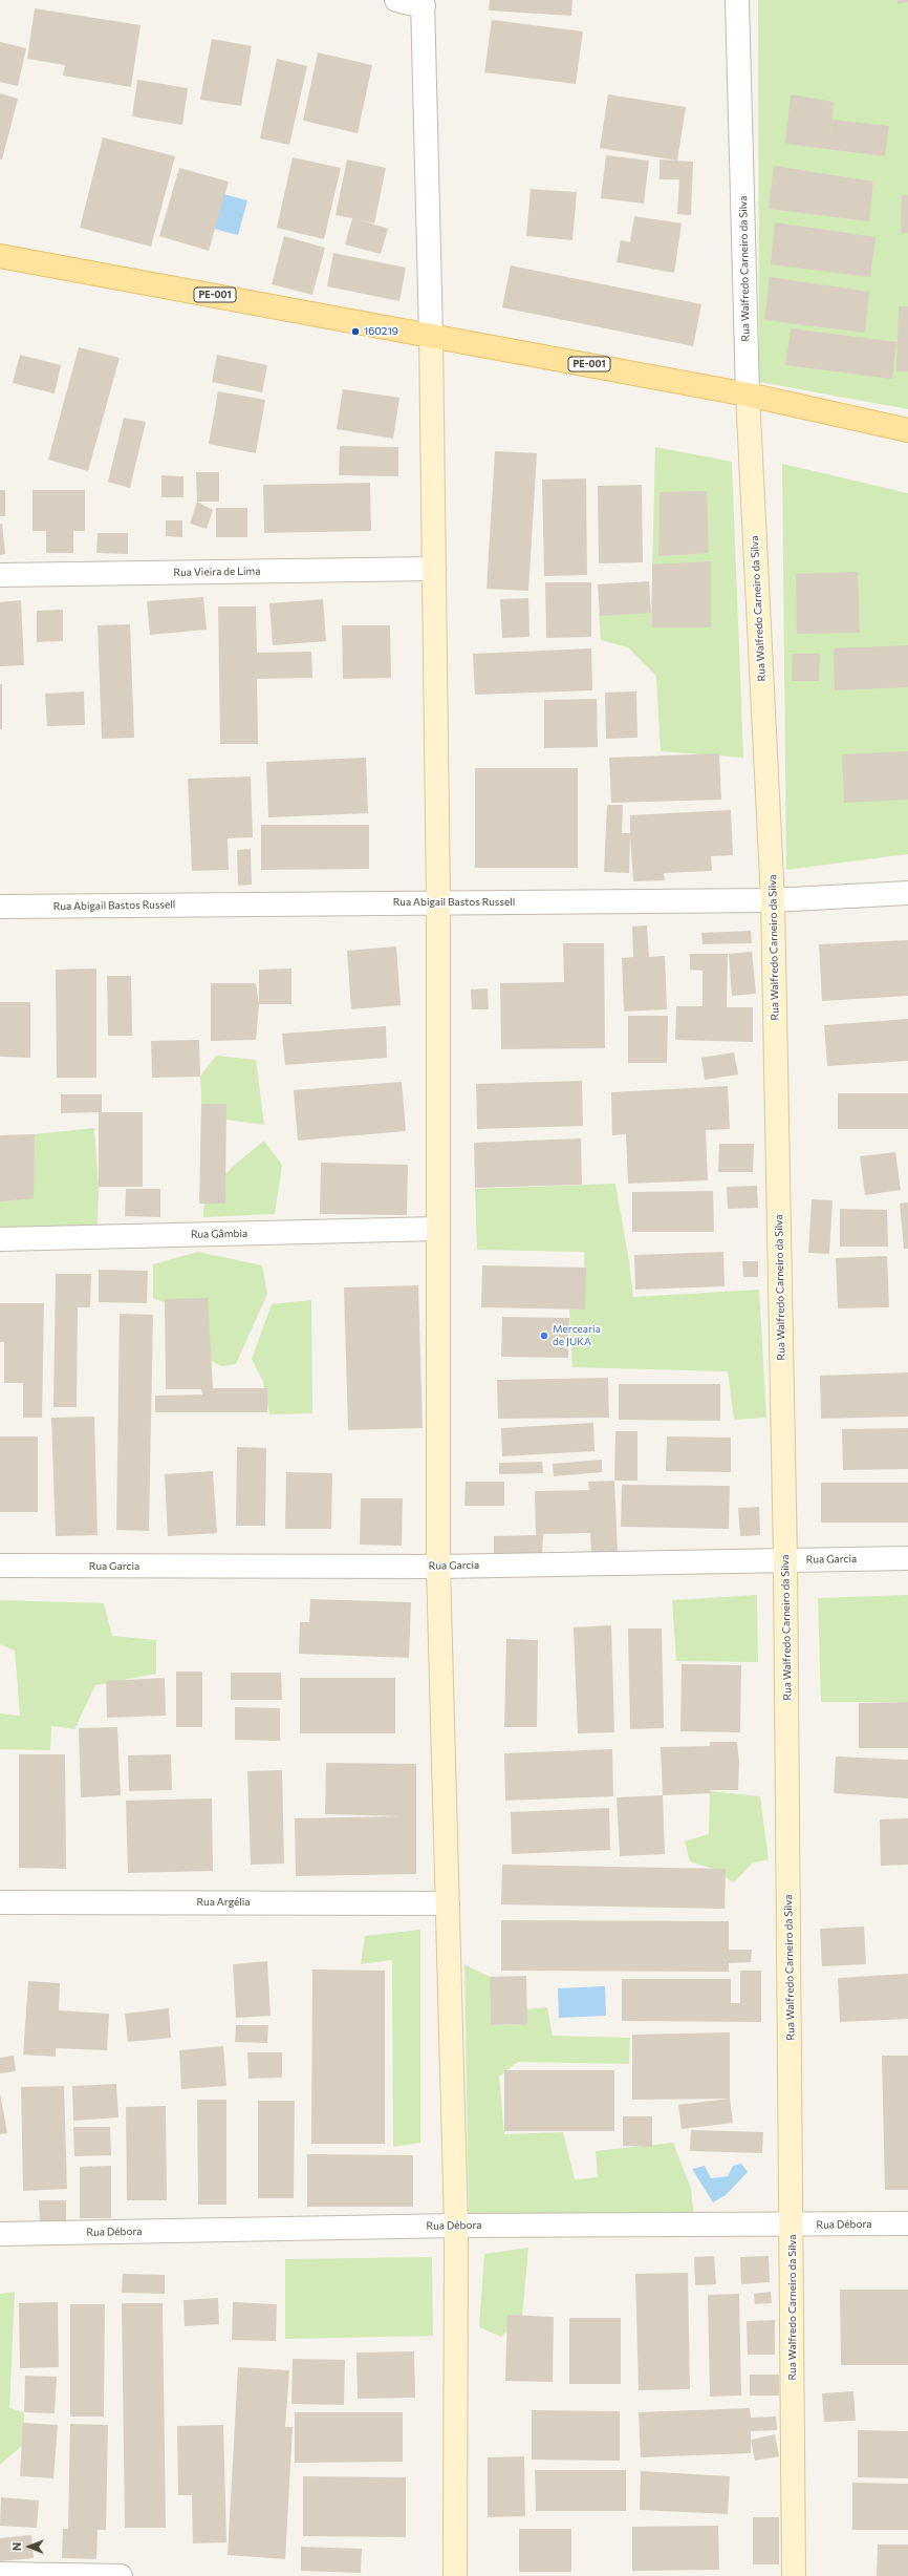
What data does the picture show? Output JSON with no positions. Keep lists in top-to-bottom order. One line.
{"streets":{"main road":["Rua Walfredo Carneiro da Silva","PE-001"],"street":["Rua Vieira de Lima","Rua Abigail Bastos Russell","Rua Gâmbia","Rua Garcia","Rua Argélia","Rua Débora"]},"crossings":[["Rua Walfredo Carneiro da Silva","PE-001"],["Rua Walfredo Carneiro da Silva","Rua Abigail Bastos Russell"],["Rua Walfredo Carneiro da Silva","Rua Garcia"],["Rua Walfredo Carneiro da Silva","Rua Débora"]],"places":["160219","Mercearia de JUKA"],"north":"left"}
